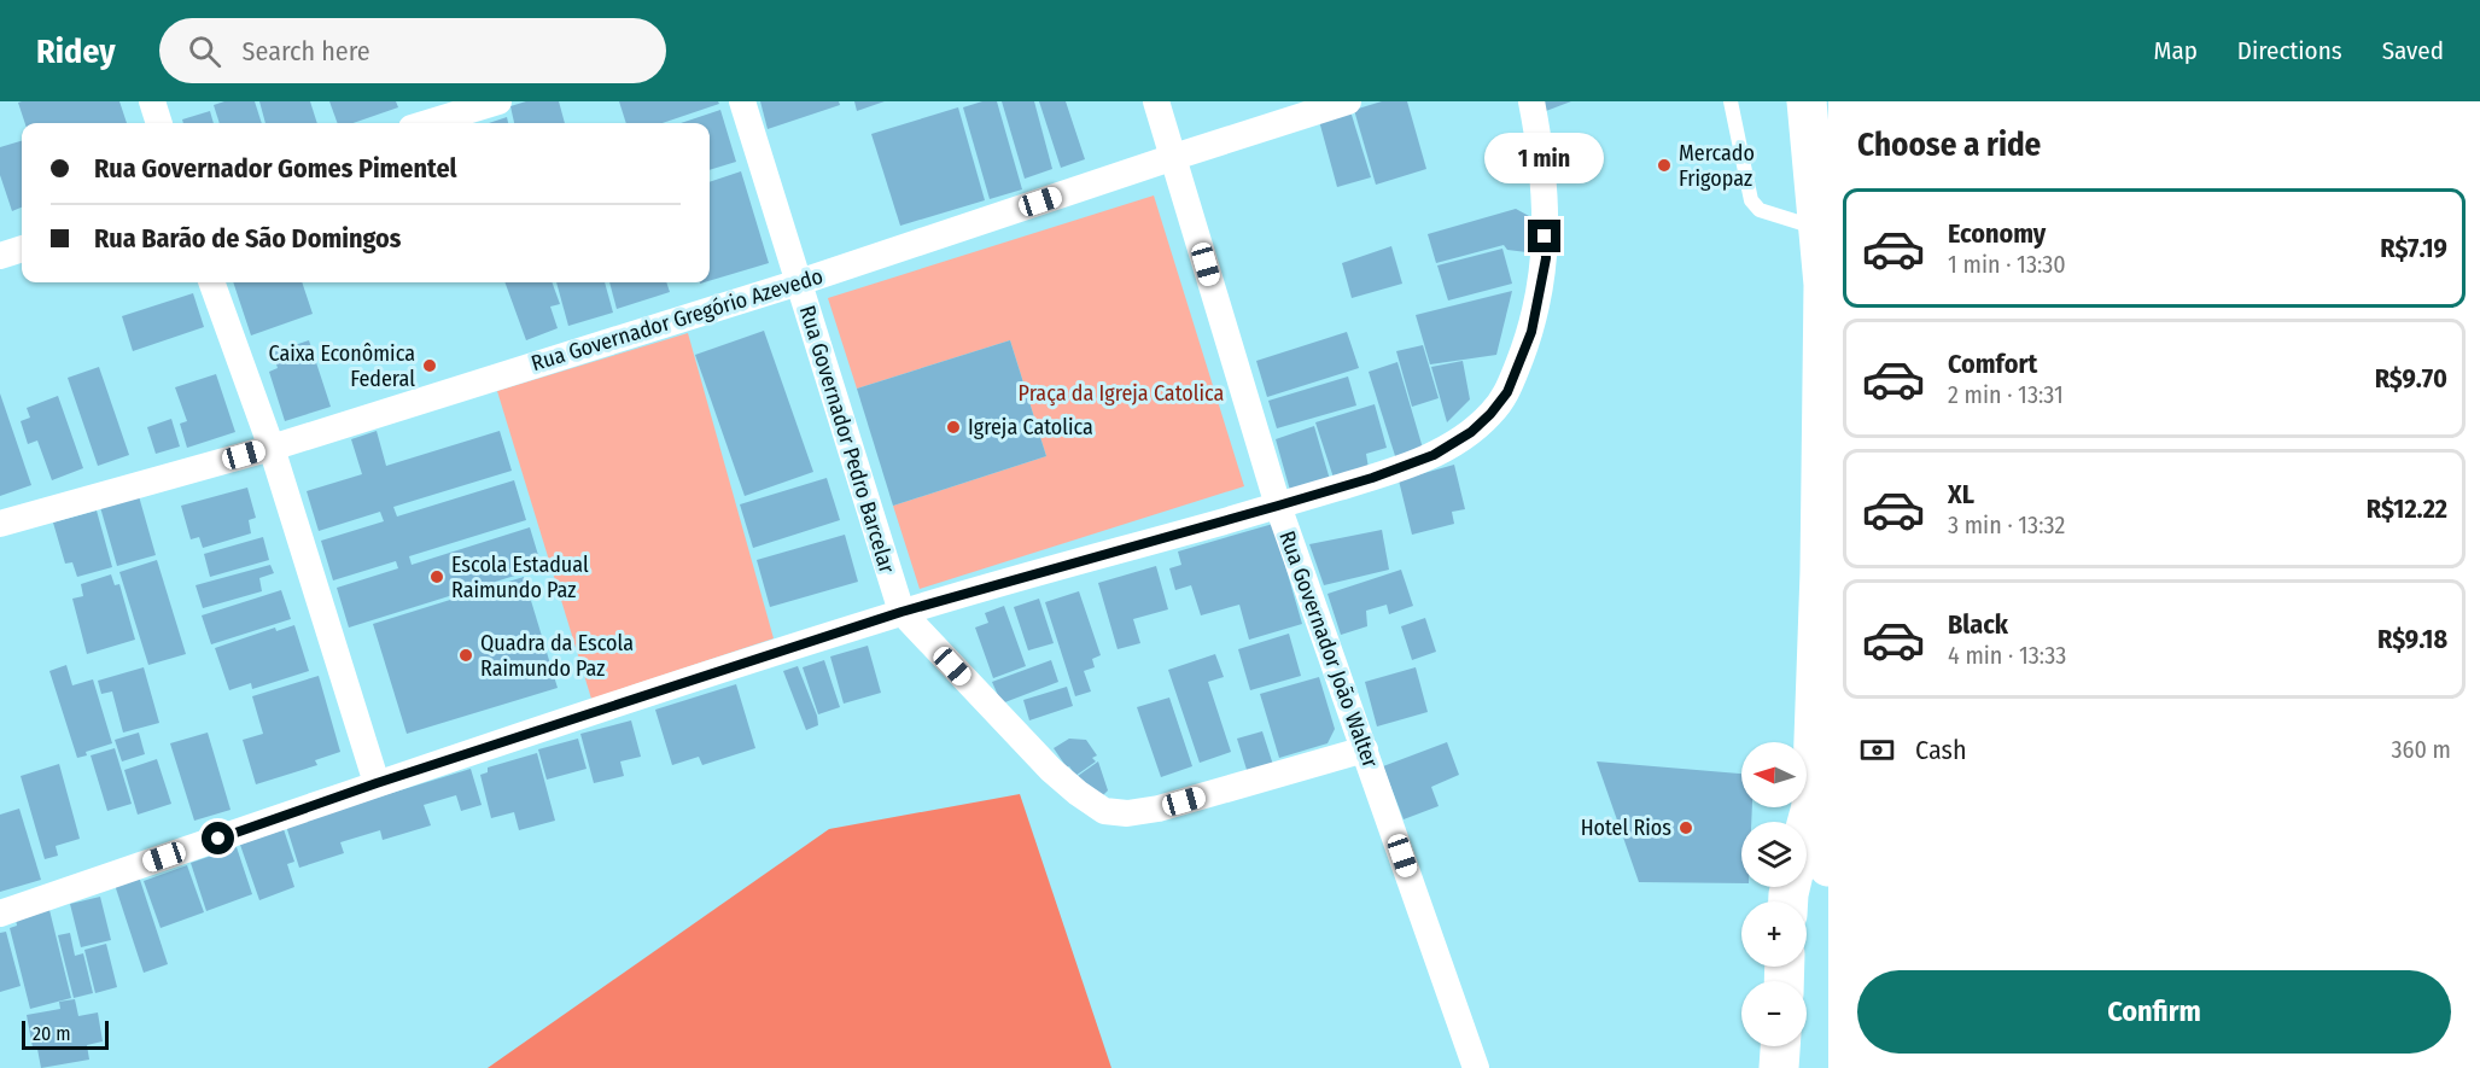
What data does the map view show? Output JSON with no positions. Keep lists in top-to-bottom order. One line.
{"streets":{"street":["Rua Governador Gregório Azevedo","Rua Governador Pedro Barcelar","Rua Governador João Walter"]},"crossings":[["Rua Governador Gregório Azevedo","Rua Governador Pedro Barcelar"],["Rua Governador Gregório Azevedo","Rua Governador João Walter"]],"parks":["Praça da Igreja Catolica"],"places":["Mercado Frigopaz","Caixa Econômica Federal","Igreja Catolica","Escola Estadual Raimundo Paz","Quadra da Escola Raimundo Paz","Hotel Rios"],"scale_bar":"20 m","north":"left","page":{"header":"Ridey","search":"Search here","nav":["Map","Directions","Saved"],"heading":"Choose a ride","banner":["Rua Governador Gomes Pimentel","Rua Barão de São Domingos"],"bubble":"1 min","list":[{"name":"Economy","note":"1 min · 13:30","value":"R$7.19"},{"name":"Comfort","note":"2 min · 13:31","value":"R$9.70"},{"name":"XL","note":"3 min · 13:32","value":"R$12.22"},{"name":"Black","note":"4 min · 13:33","value":"R$9.18"}],"pay":["Cash","360 m"],"map_buttons":["+","−"],"buttons":"Confirm","scale":"20 m"}}
